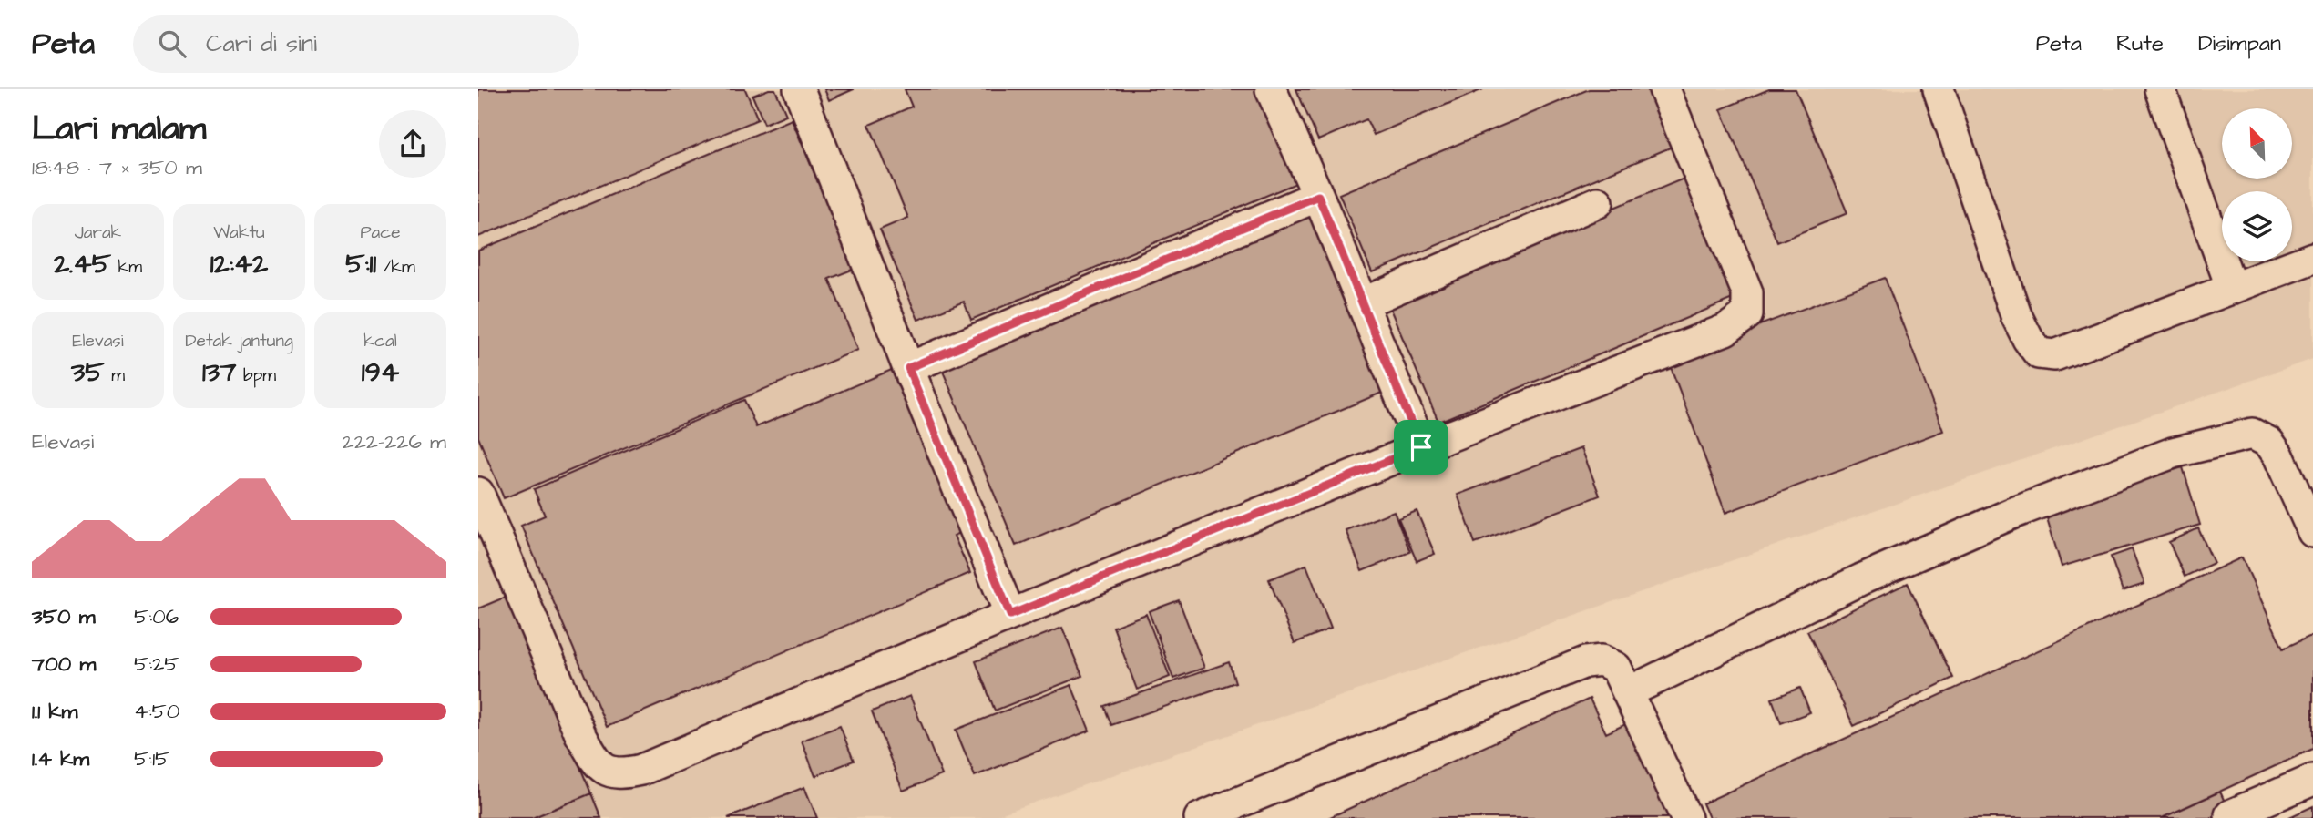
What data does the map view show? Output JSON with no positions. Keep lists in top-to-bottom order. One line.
{"north":"top left","page":{"header":"Peta","search":"Cari di sini","nav":["Peta","Rute","Disimpan"],"heading":["Lari malam","18:48 · 7 × 350 m"],"stats":[["Jarak","2.45 km"],["Waktu","12:42"],["Pace","5:11 /km"],["Elevasi","35 m"],["Detak jantung","137 bpm"],["kcal","194"]],"chart":["Elevasi","222–226 m"],"list":[{"name":"350 m","note":"5:06"},{"name":"700 m","note":"5:25"},{"name":"1.1 km","note":"4:50"},{"name":"1.4 km","note":"5:15"}]}}
